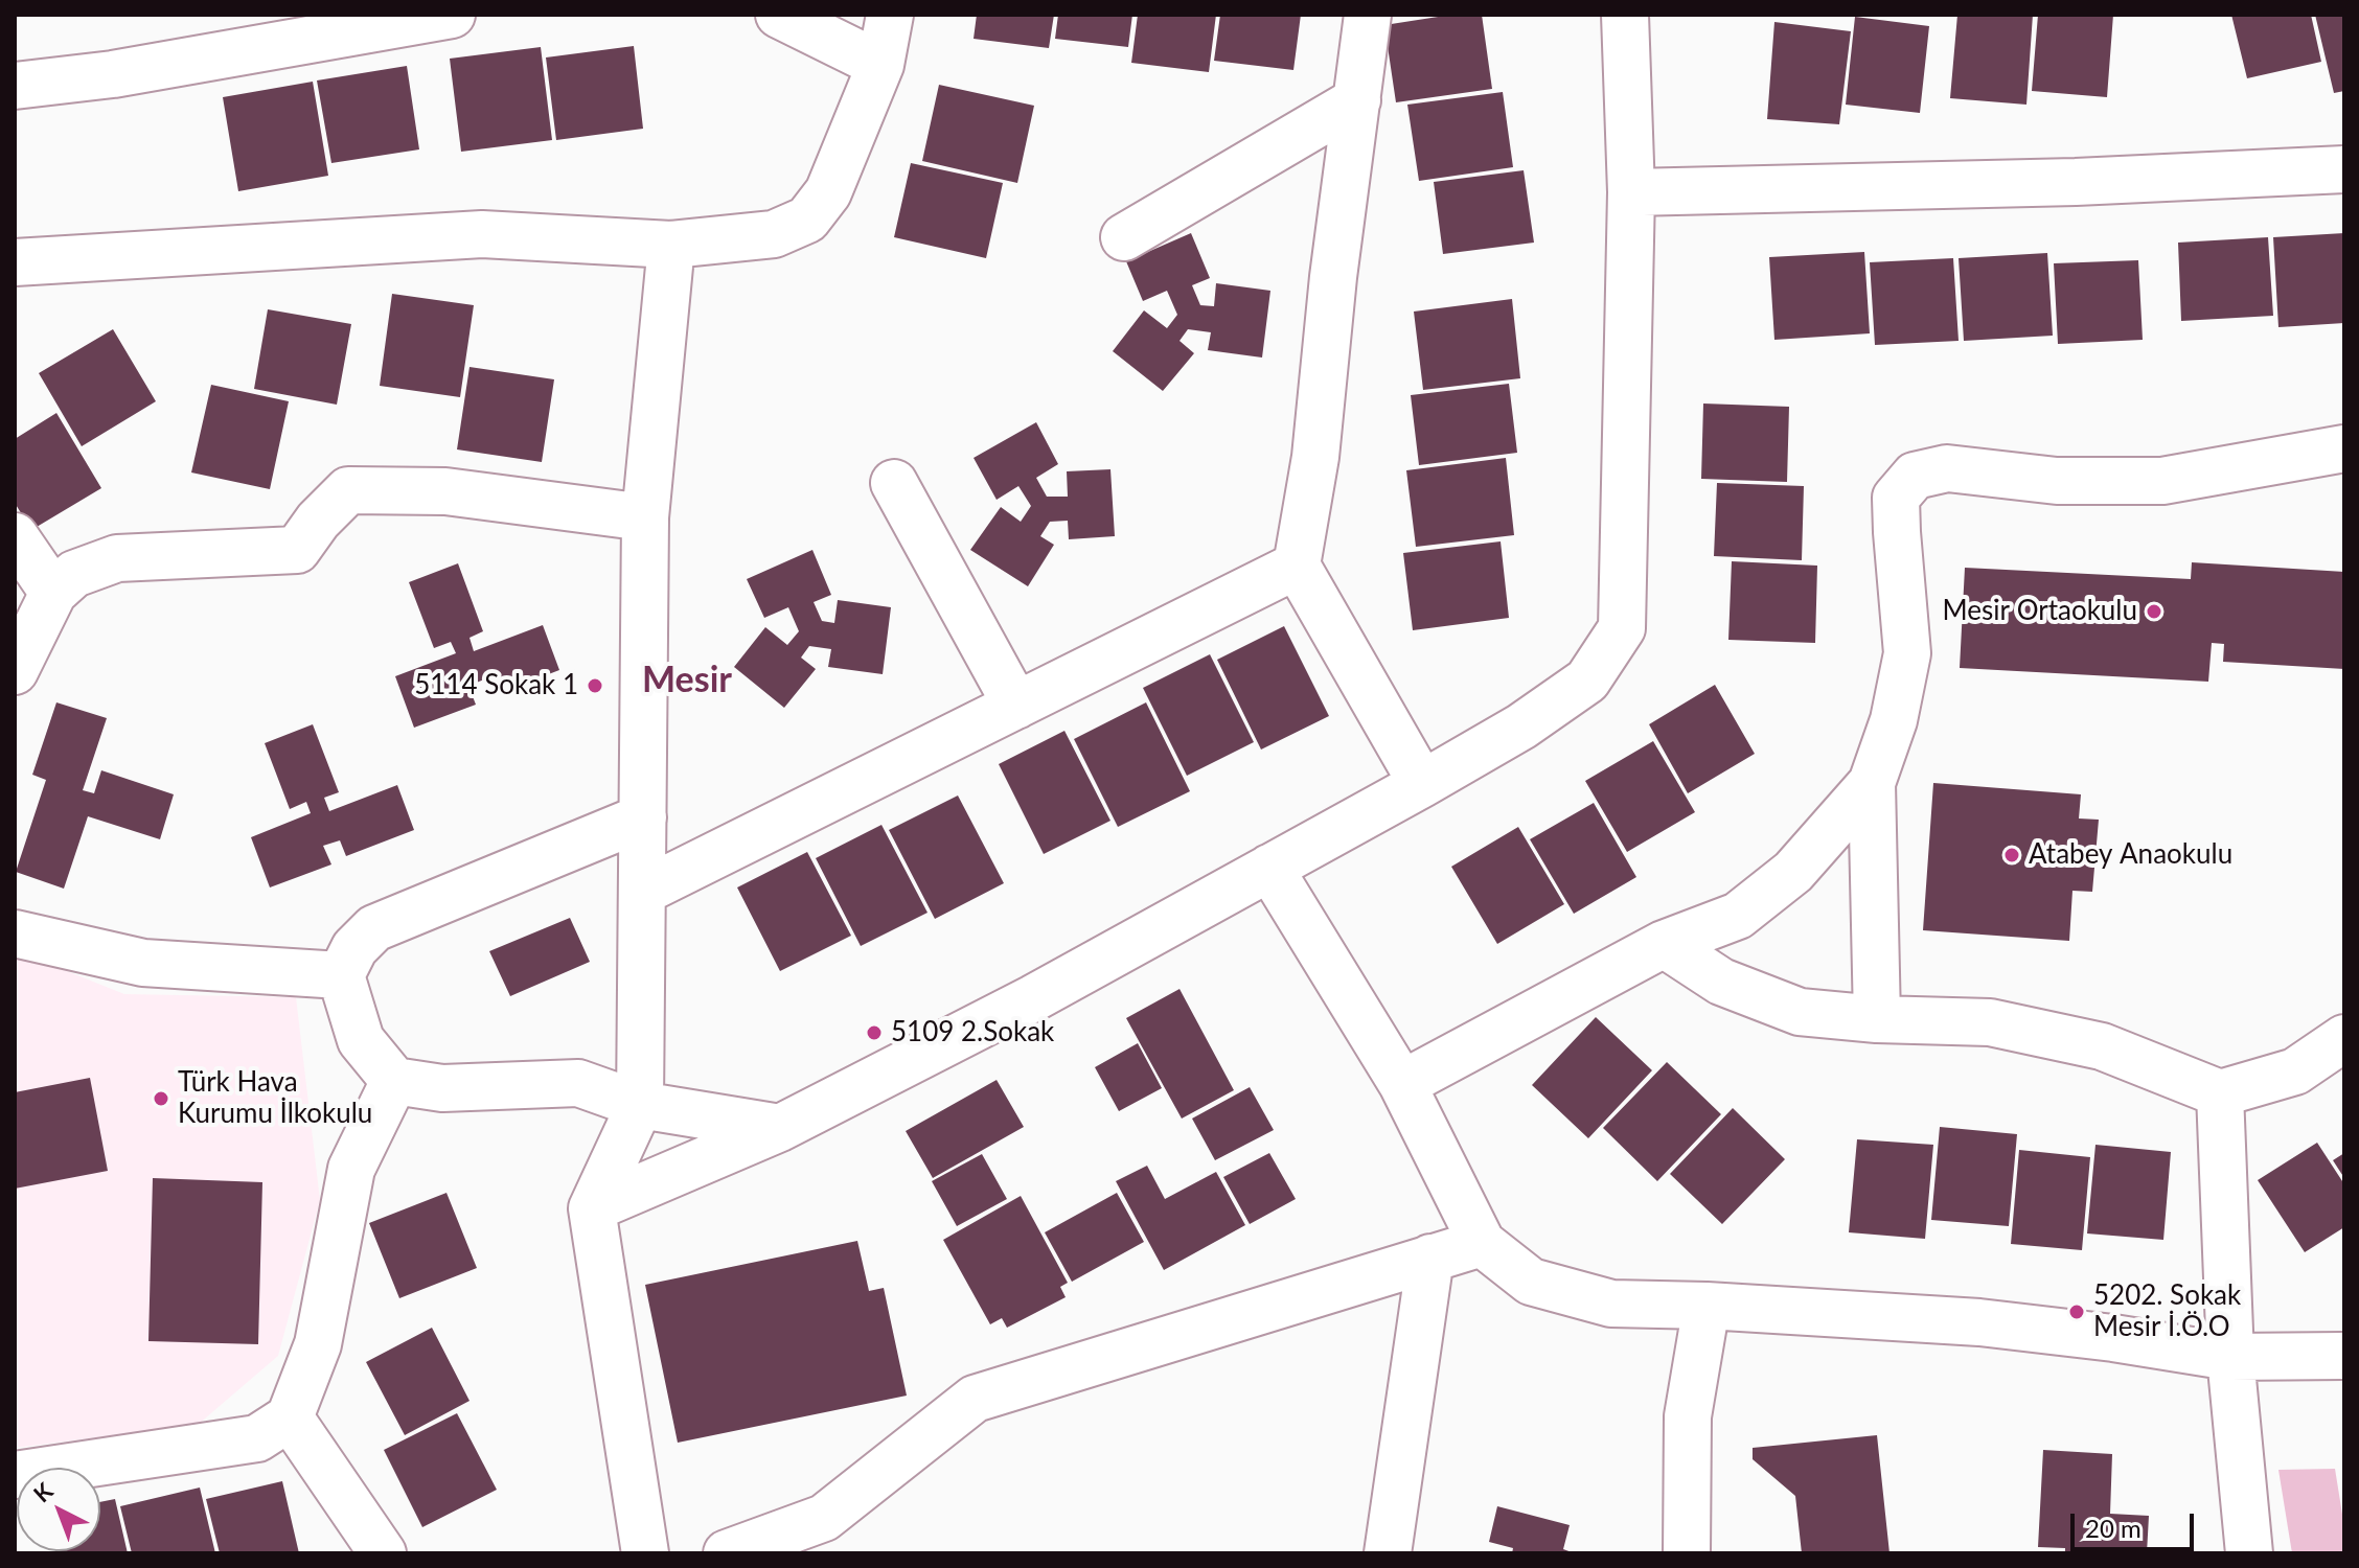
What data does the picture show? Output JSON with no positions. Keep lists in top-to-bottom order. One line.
{"districts":["Mesir"],"places":["Mesir Ortaokulu","5114 Sokak 1","Atabey Anaokulu","5109 2.Sokak","Türk Hava Kurumu İlkokulu","5202. Sokak Mesir İ.Ö.O"],"scale_bar":"20 m","north":"top left"}
